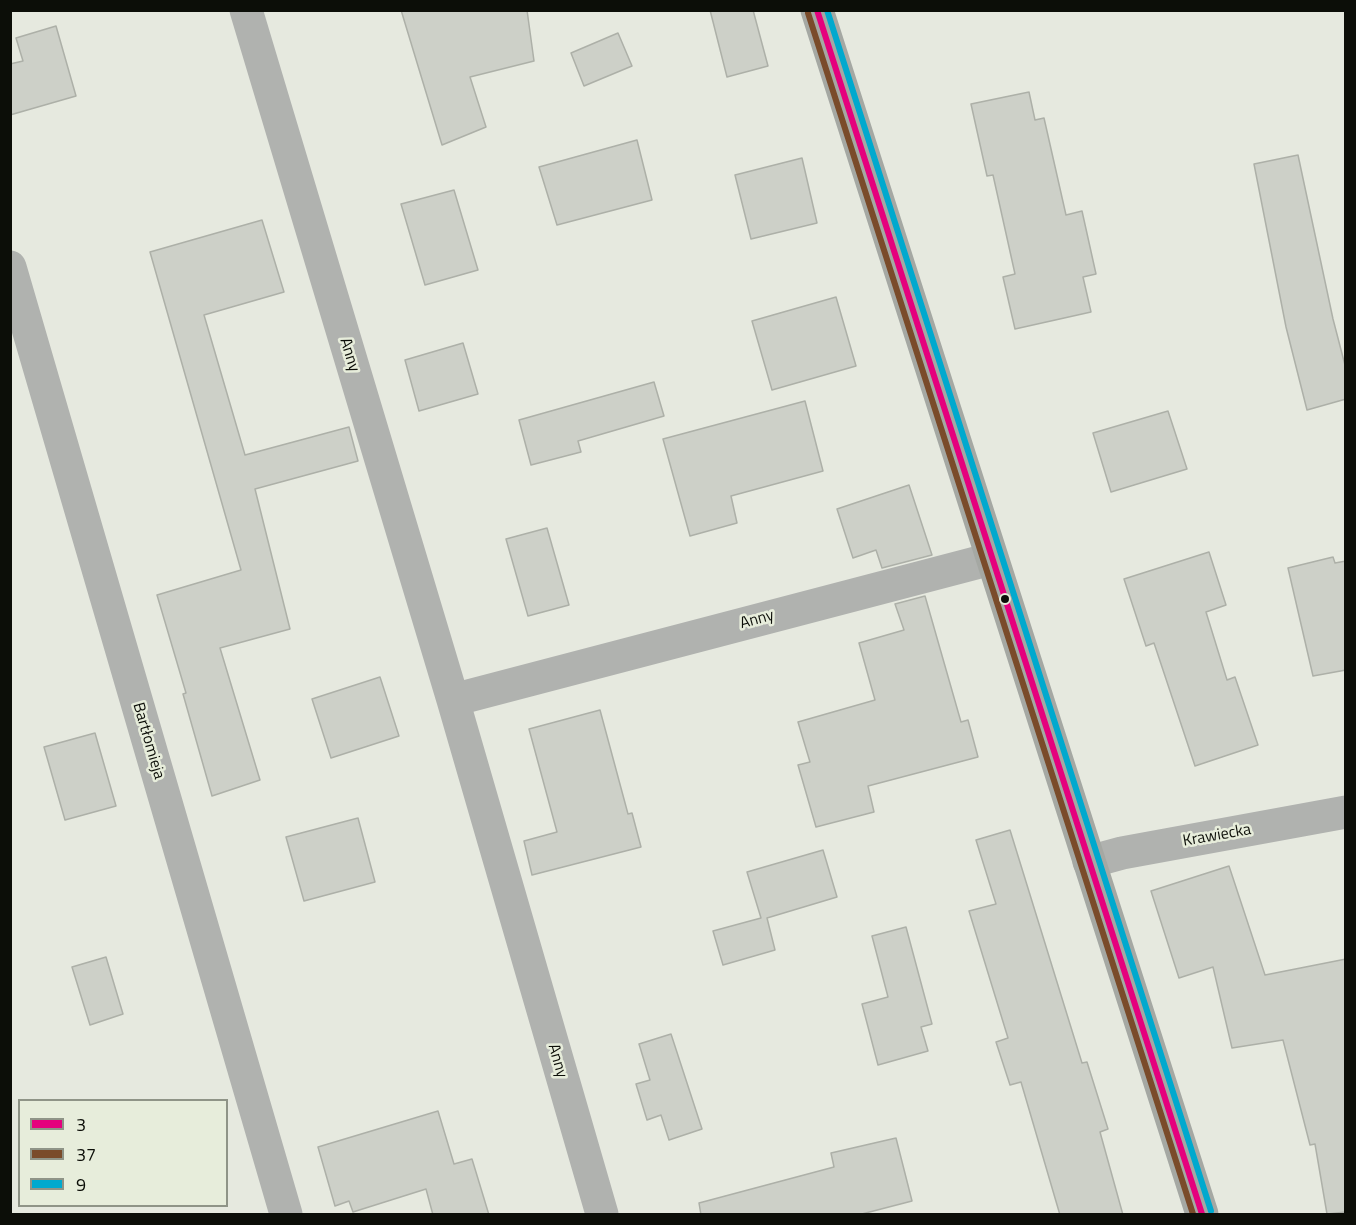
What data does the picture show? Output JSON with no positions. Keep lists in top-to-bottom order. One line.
{"streets":{"street":["Anny","Bartłomieja","Krawiecka"]},"lines":["transit line 3","transit line 9","transit line 37"],"legend":["3","37","9"]}
